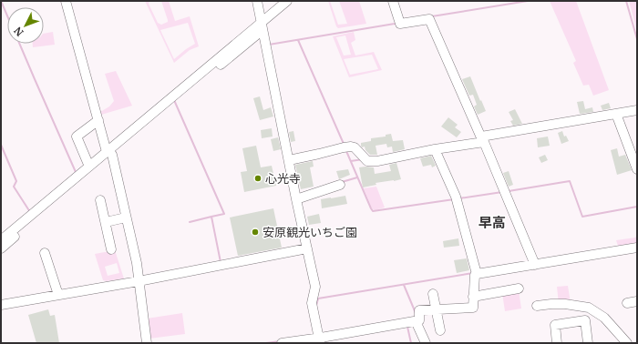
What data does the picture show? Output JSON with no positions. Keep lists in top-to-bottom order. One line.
{"districts":["早高"],"places":["心光寺","安原観光いちご園"],"north":"bottom left"}
